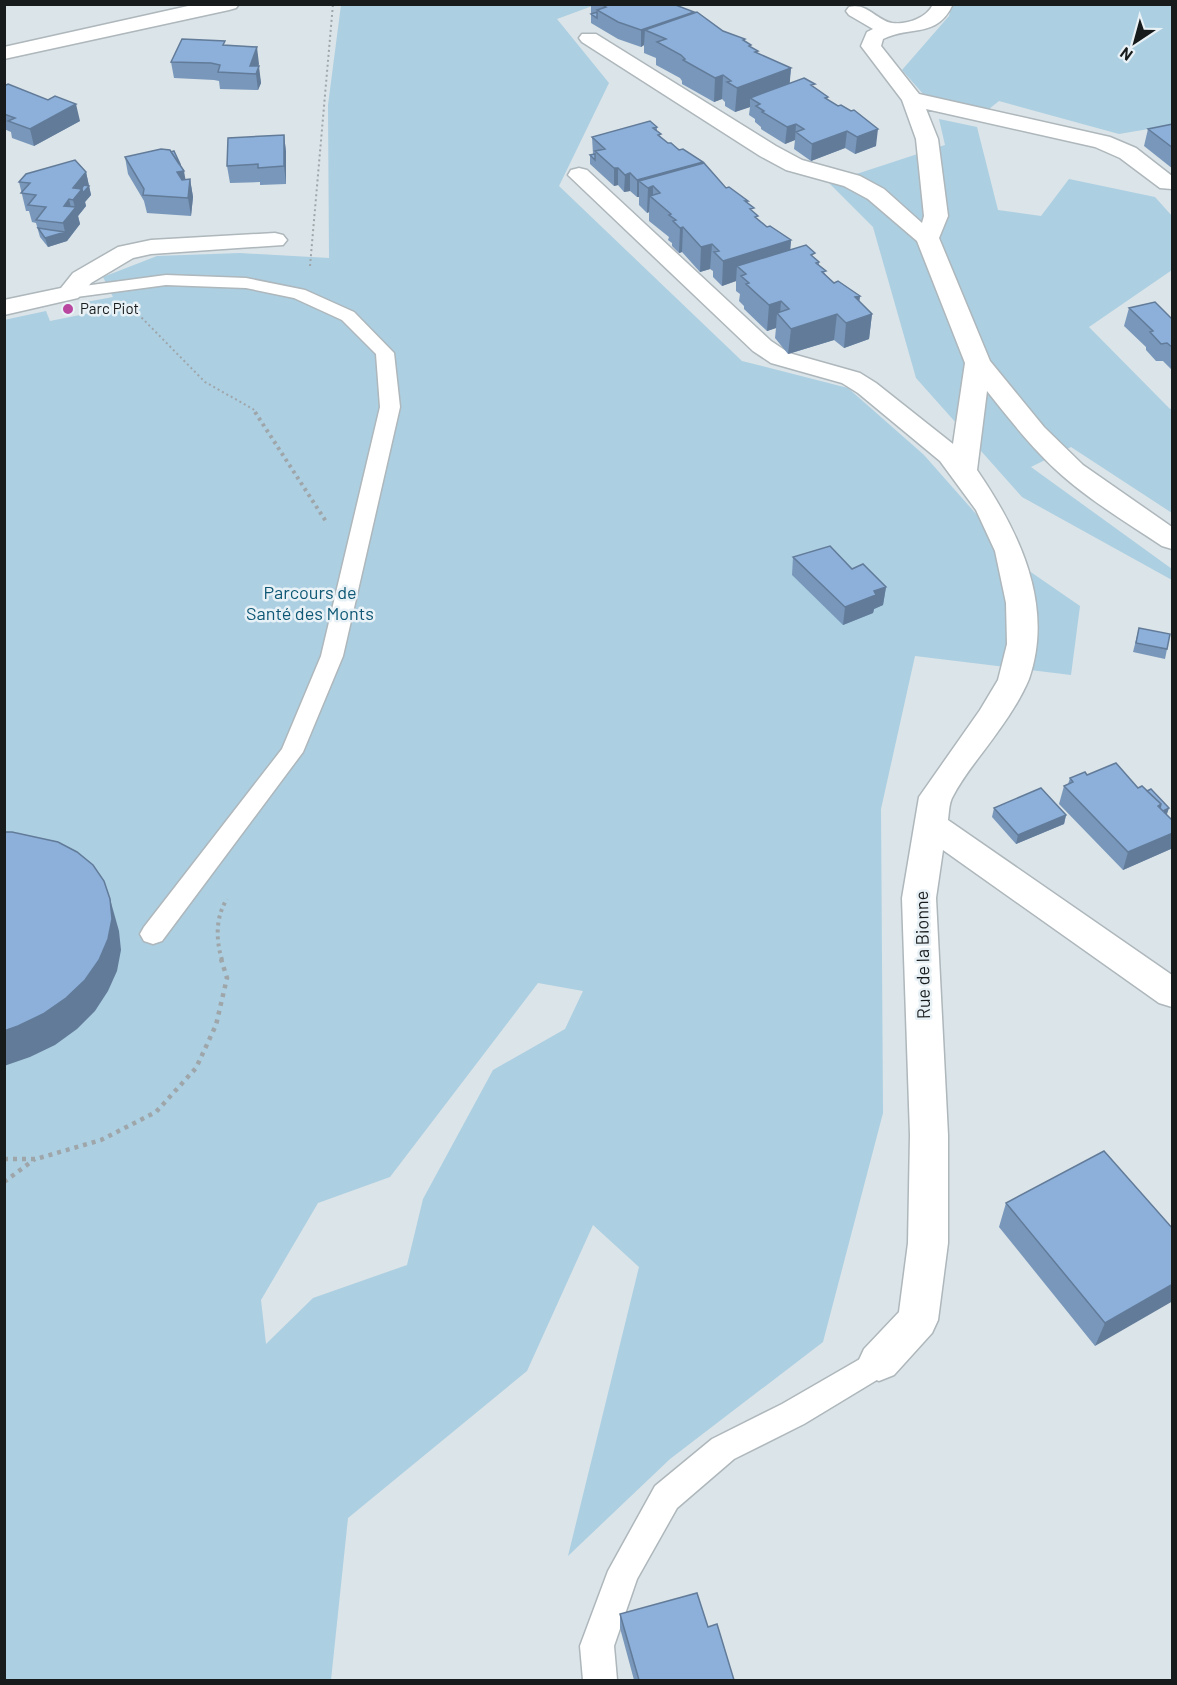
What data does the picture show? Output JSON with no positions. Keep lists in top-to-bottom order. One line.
{"streets":{"street":["Rue de la Bionne"]},"parks":["Parcours de Santé des Monts"],"places":["Parc Piot"],"north":"bottom left"}
